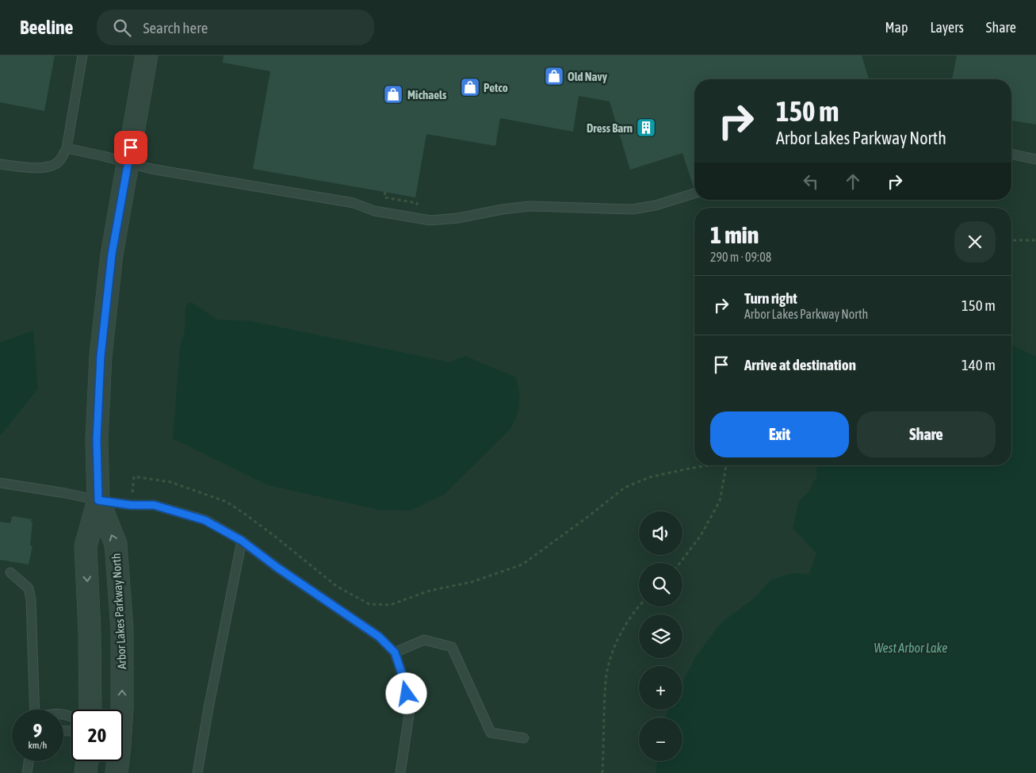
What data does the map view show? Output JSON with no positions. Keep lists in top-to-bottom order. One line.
{"streets":{"street":["Arbor Lakes Parkway North"]},"water":["West Arbor Lake"],"places":{"shop":["Old Navy","Petco","Michaels"],"building":["Dress Barn"]},"page":{"header":"Beeline","search":"Search here","nav":["Map","Layers","Share"],"turn":["150 m","Arbor Lakes Parkway North"],"heading":["1 min","290 m · 09:08"],"list":[{"name":"Turn right","note":"Arbor Lakes Parkway North","value":"150 m"},{"name":"Arrive at destination","value":"140 m"}],"buttons":["Exit","Share"],"map_buttons":["+","−"],"speed":"9 km/h","limit":"20"}}
